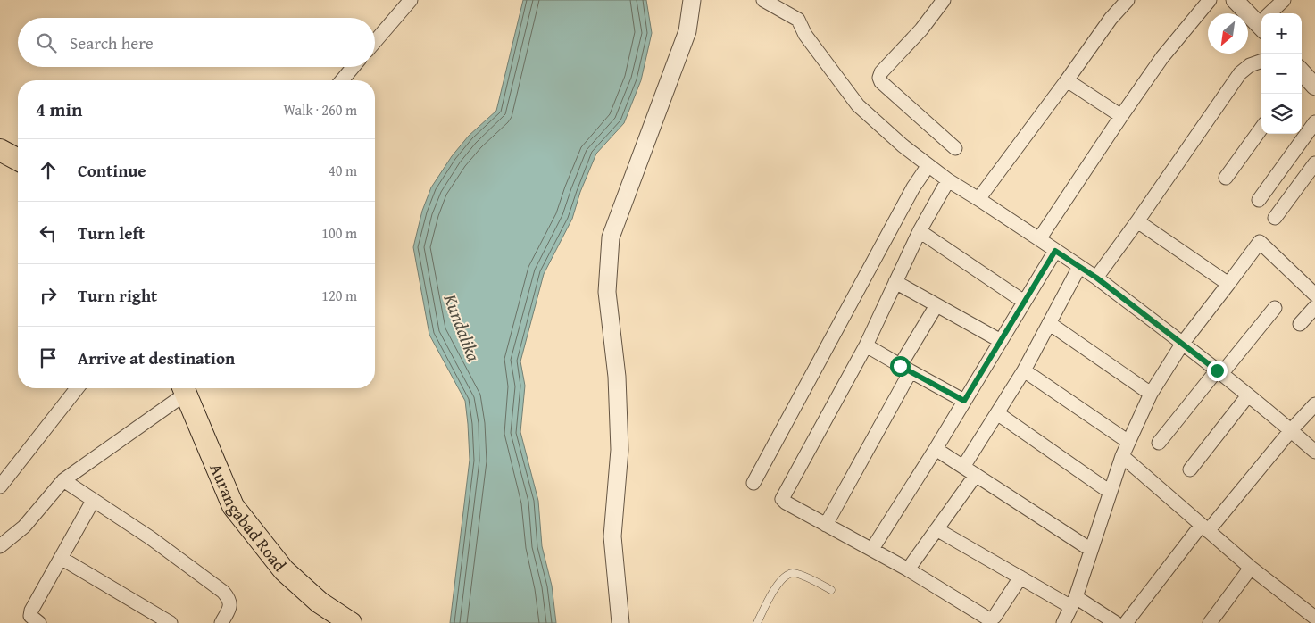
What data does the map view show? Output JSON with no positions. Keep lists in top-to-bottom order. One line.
{"streets":{"main road":["Aurangabad Road"]},"water":["Kundalika"],"north":"bottom left","page":{"map_buttons":["+","−"],"search":"Search here","heading":["4 min","Walk · 260 m"],"list":[["Continue","40 m"],["Turn left","100 m"],["Turn right","120 m"],"Arrive at destination"]}}
